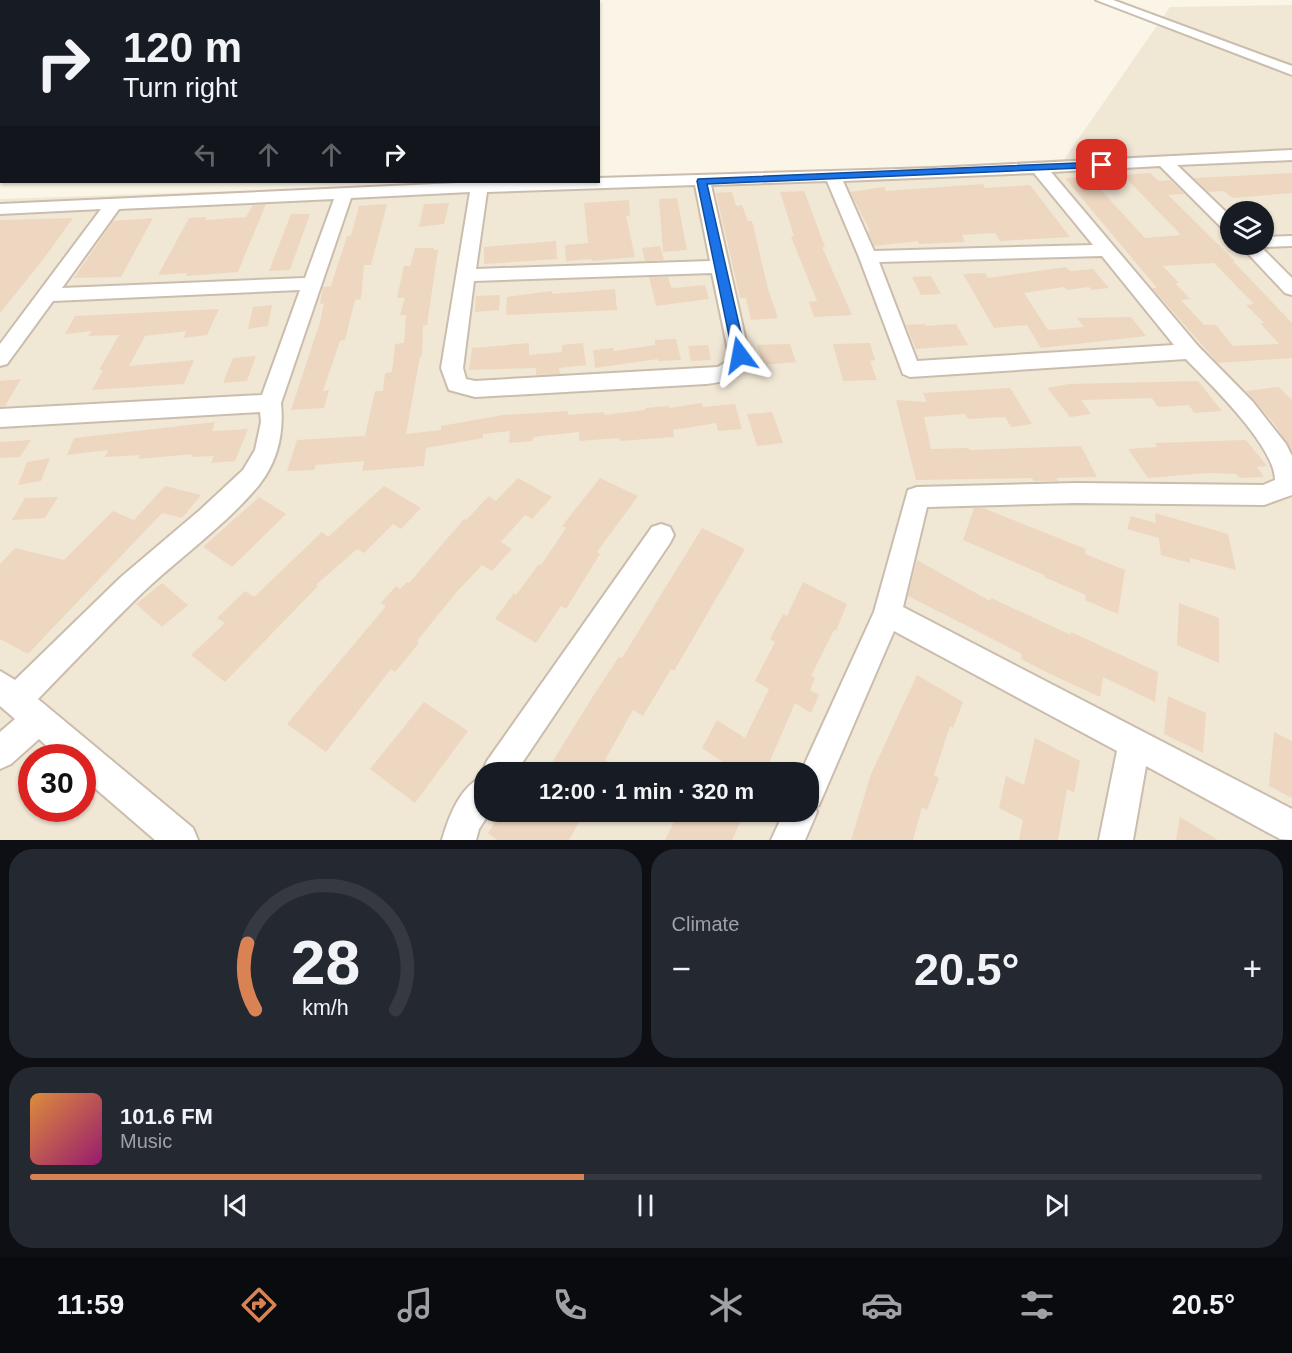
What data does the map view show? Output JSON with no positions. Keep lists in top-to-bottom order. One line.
{"page":{"turn":["120 m","Turn right"],"limit":"30","trip":"12:00 · 1 min · 320 m","tile":"Climate","heat":["−","20.5°","+"],"song":["101.6 FM","Music"],"tabs":["11:59","20.5°"],"gauge":["28","km/h"]}}
